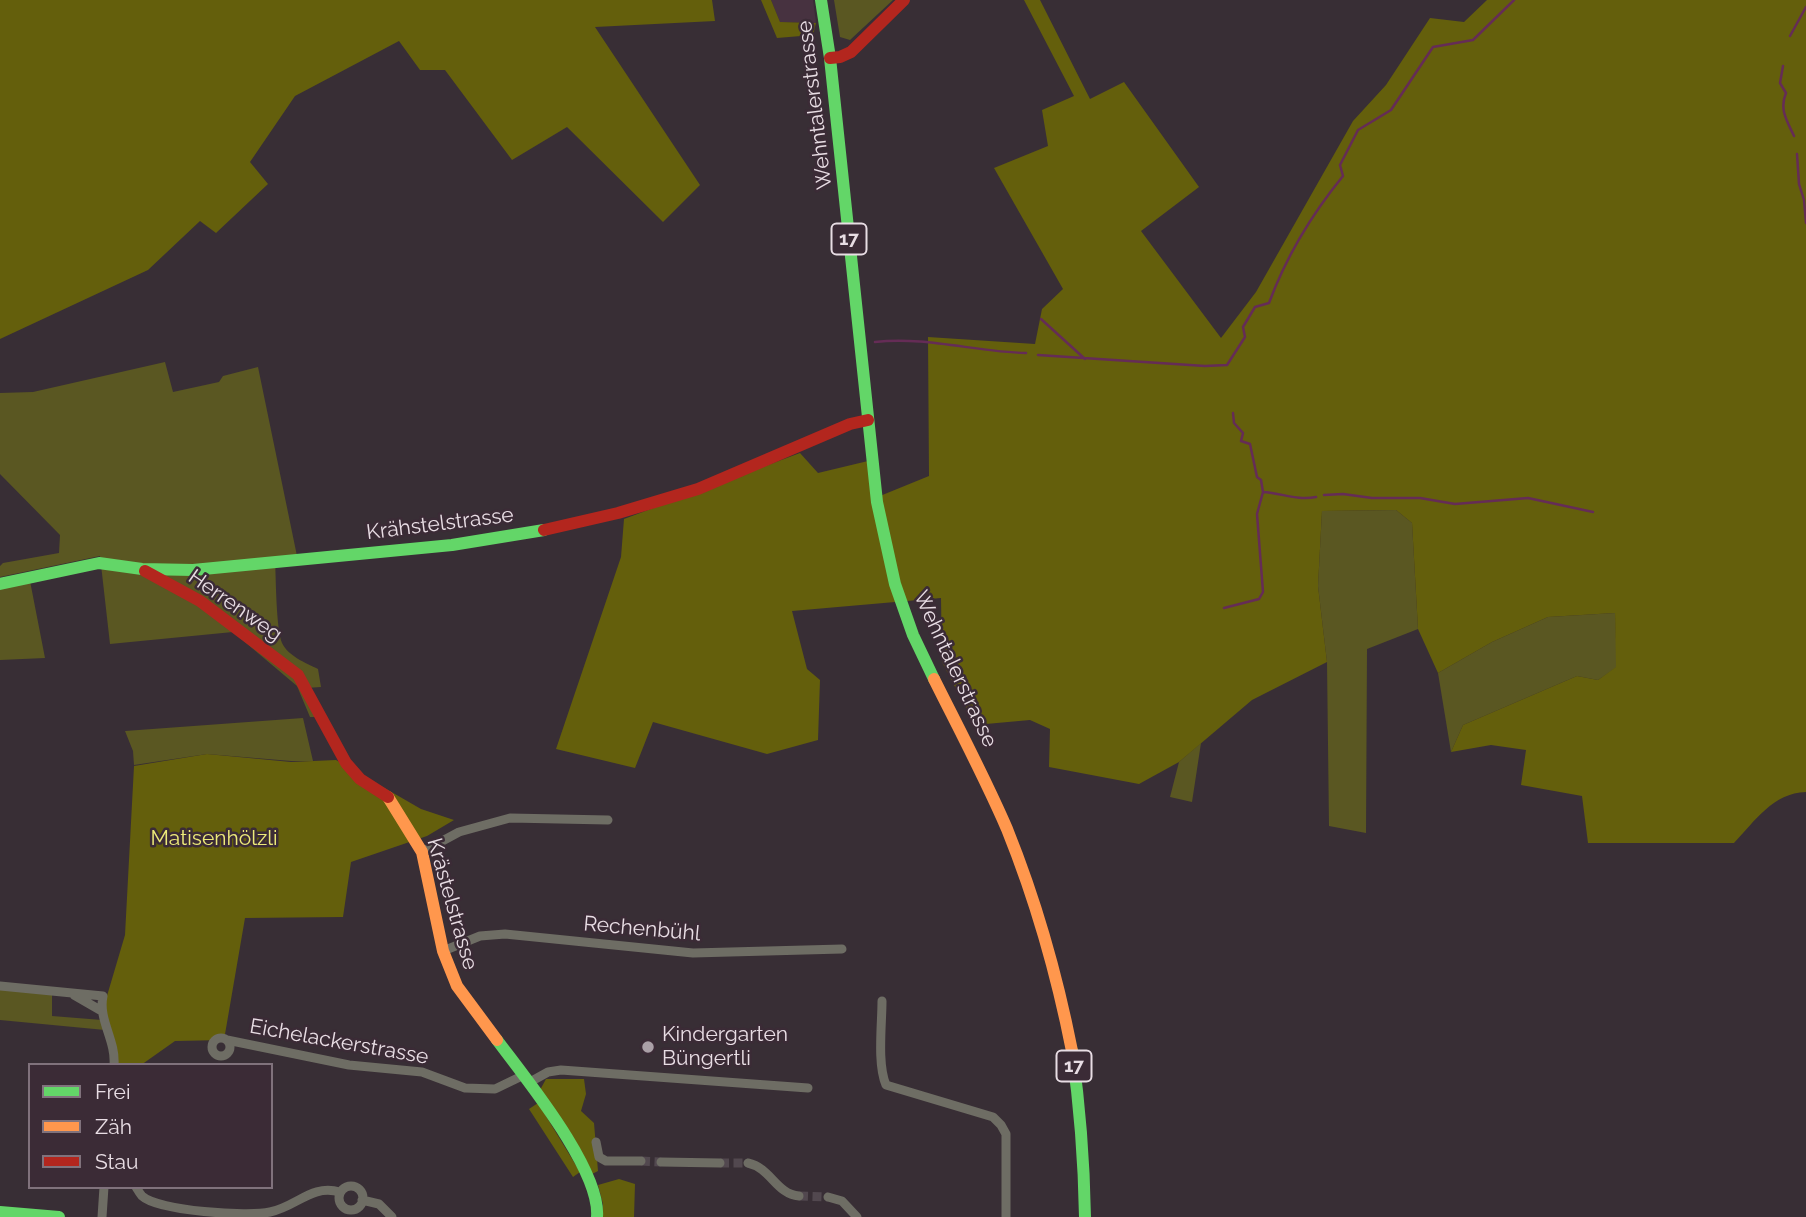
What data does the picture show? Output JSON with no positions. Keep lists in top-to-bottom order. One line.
{"streets":{"main road":["Wehntalerstrasse","17","Krähstelstrasse","Herrenweg","Krästelstrasse"],"street":["Rechenbühl","Eichelackerstrasse"]},"crossings":[["Wehntalerstrasse","Krähstelstrasse"],["Krähstelstrasse","Herrenweg"],["Herrenweg","Krästelstrasse"],["Krästelstrasse","Rechenbühl"],["Krästelstrasse","Eichelackerstrasse"]],"parks":["Matisenhölzli"],"places":["Kindergarten Büngertli"],"legend":["Frei","Zäh","Stau"]}
